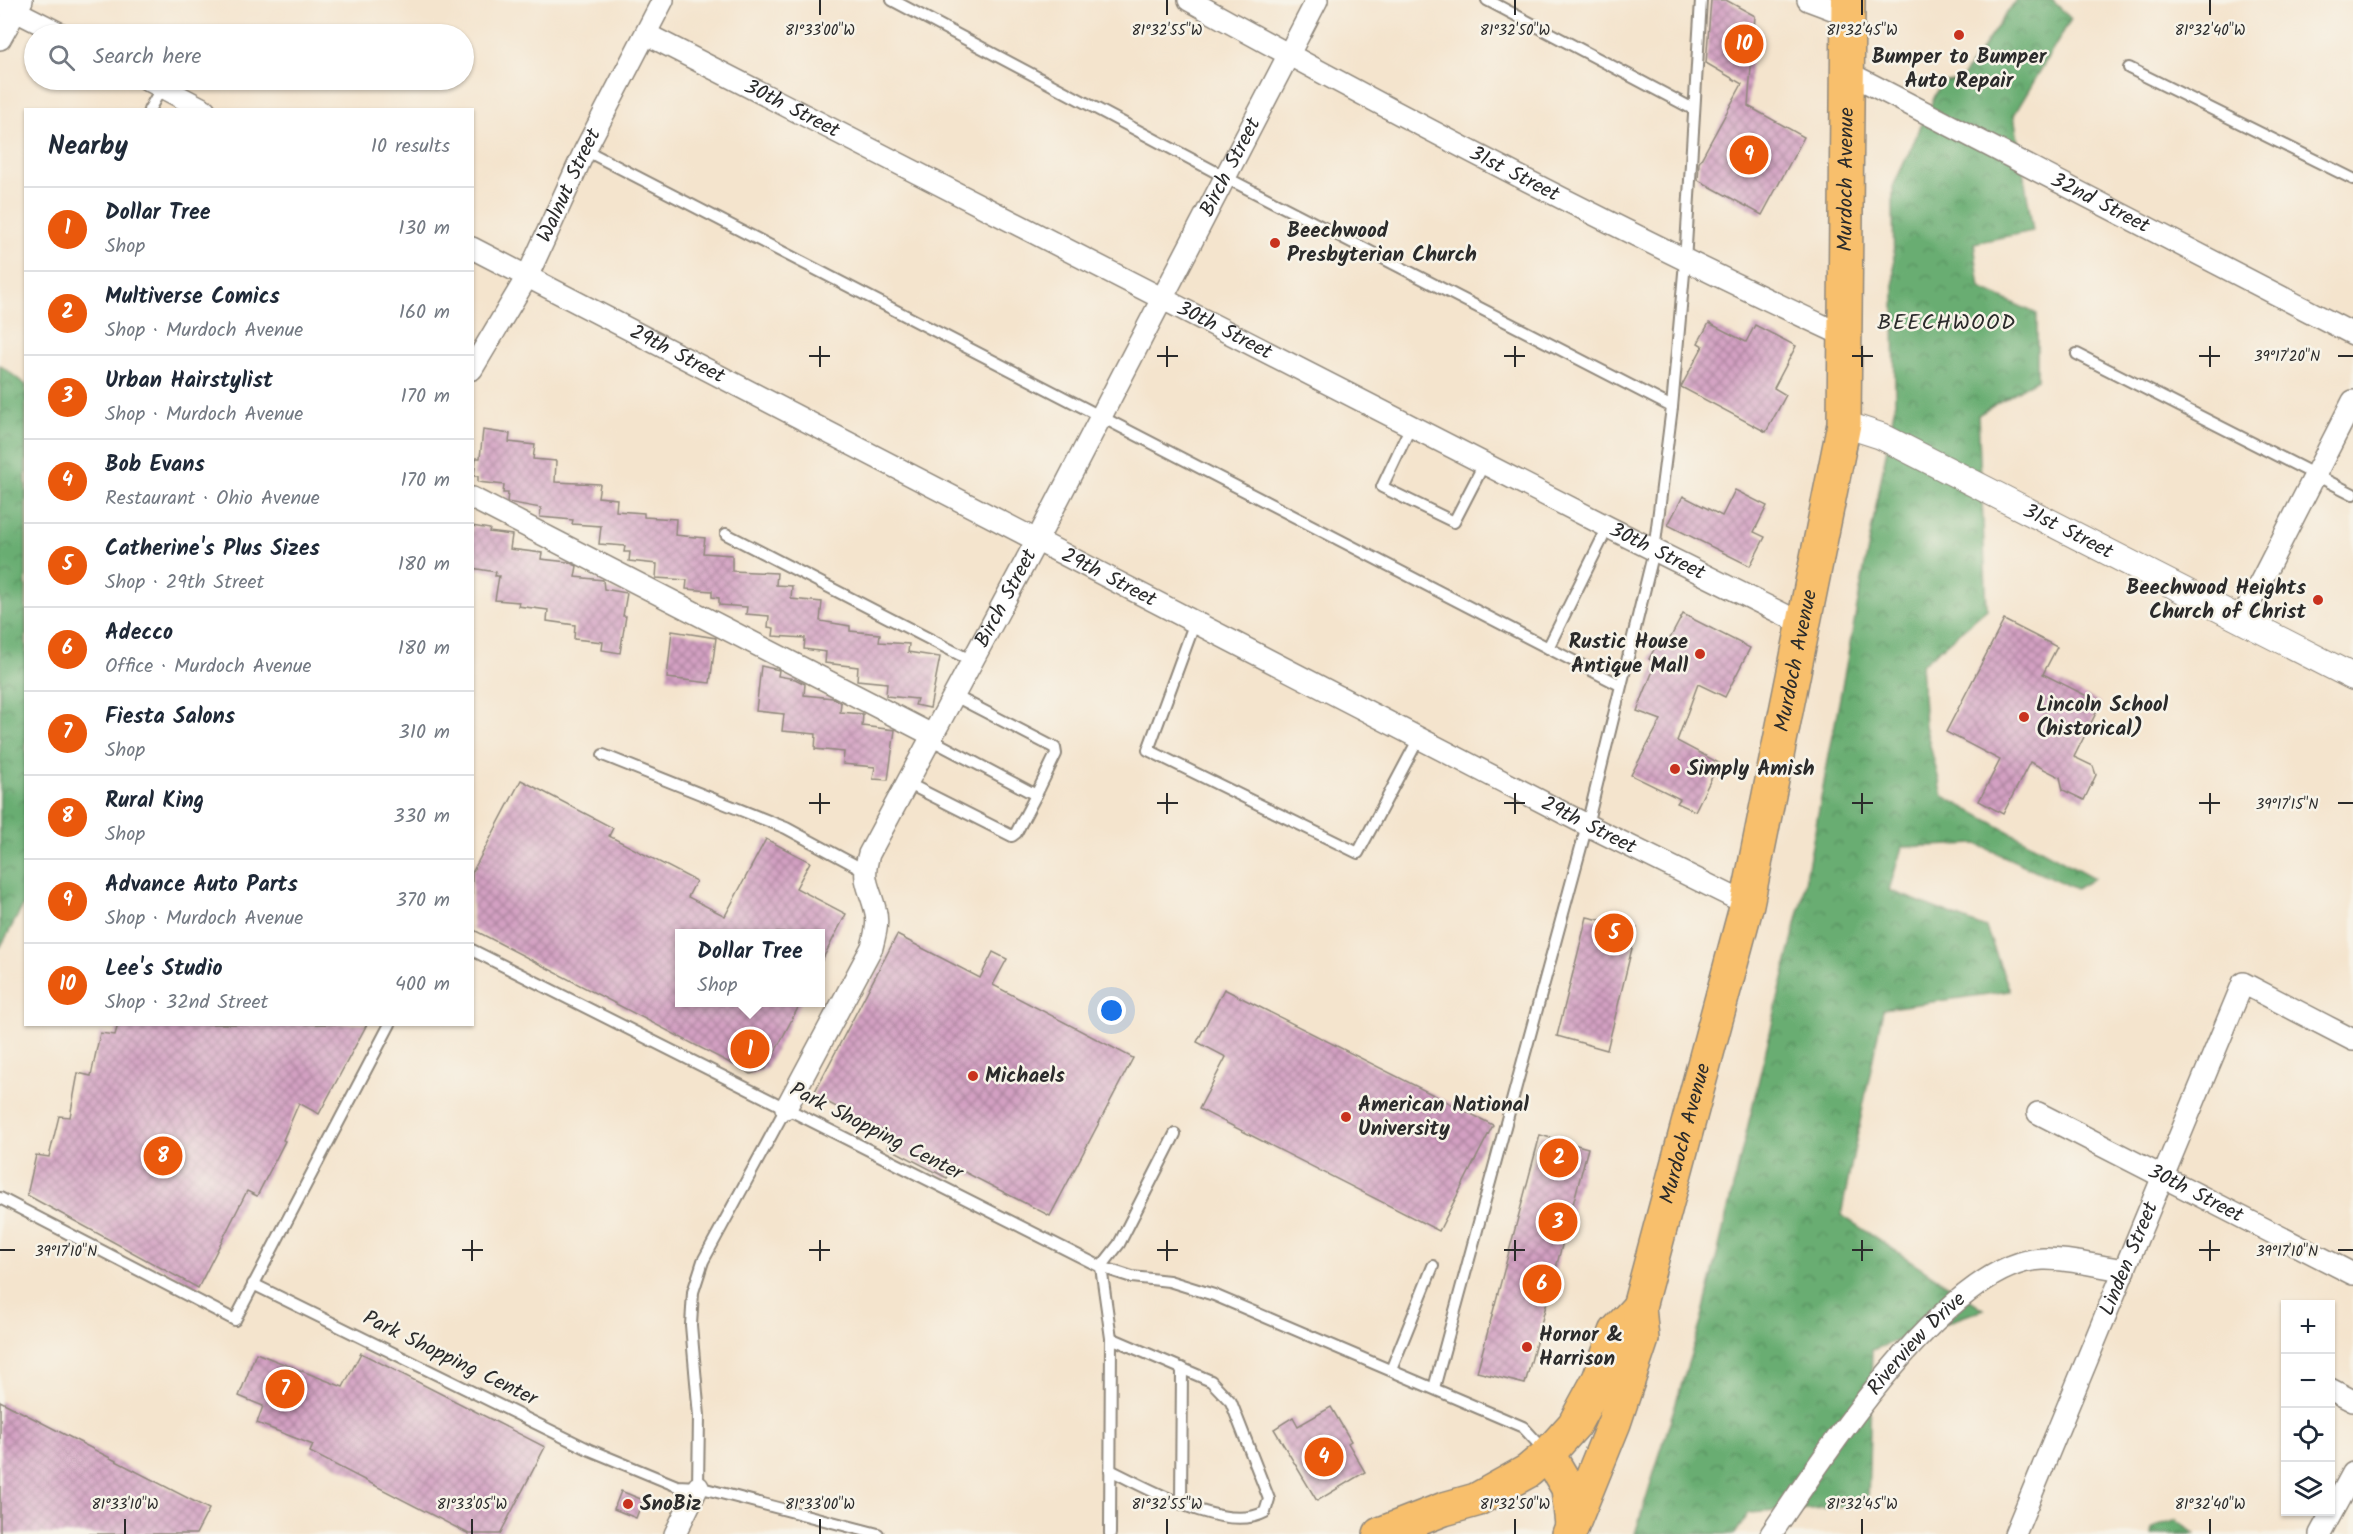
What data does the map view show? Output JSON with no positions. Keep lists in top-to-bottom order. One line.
{"streets":{"main road":["Murdoch Avenue"],"street":["30th Street","Birch Street","31st Street","Walnut Street","32nd Street","29th Street","Linden Street","Riverview Drive"],"lane":["Park Shopping Center"]},"crossings":[["30th Street","Birch Street"],["30th Street","Murdoch Avenue"],["30th Street","Walnut Street"],["30th Street","Linden Street"],["Birch Street","31st Street"],["Birch Street","29th Street"],["31st Street","Murdoch Avenue"],["Murdoch Avenue","32nd Street"],["Murdoch Avenue","29th Street"],["Murdoch Avenue","Park Shopping Center"],["Walnut Street","29th Street"],["Linden Street","Riverview Drive"]],"districts":["BEECHWOOD"],"places":["Bumper to Bumper Auto Repair","Beechwood Presbyterian Church","Beechwood Heights Church of Christ","Rustic House Antique Mall","Lincoln School (historical)","Simply Amish","Michaels","American National University","Hornor & Harrison","SnoBiz"],"page":{"pins":["10","9","5","1","8","2","3","6","7","4"],"search":"Search here","heading":["Nearby","10 results"],"list":[{"mark":"1","name":"Dollar Tree","note":"Shop","value":"130 m"},{"mark":"2","name":"Multiverse Comics","note":"Shop · Murdoch Avenue","value":"160 m"},{"mark":"3","name":"Urban Hairstylist","note":"Shop · Murdoch Avenue","value":"170 m"},{"mark":"4","name":"Bob Evans","note":"Restaurant · Ohio Avenue","value":"170 m"},{"mark":"5","name":"Catherine's Plus Sizes","note":"Shop · 29th Street","value":"180 m"},{"mark":"6","name":"Adecco","note":"Office · Murdoch Avenue","value":"180 m"},{"mark":"7","name":"Fiesta Salons","note":"Shop","value":"310 m"},{"mark":"8","name":"Rural King","note":"Shop","value":"330 m"},{"mark":"9","name":"Advance Auto Parts","note":"Shop · Murdoch Avenue","value":"370 m"},{"mark":"10","name":"Lee's Studio","note":"Shop · 32nd Street","value":"400 m"}],"popup":["Dollar Tree","Shop"],"map_buttons":["+","−"]},"coordinates":["81°33'00\"W","81°32'55\"W","81°32'50\"W","81°32'45\"W","81°32'40\"W","39°17'20\"N","39°17'15\"N","39°17'10\"N","81°33'10\"W","81°33'05\"W"]}
